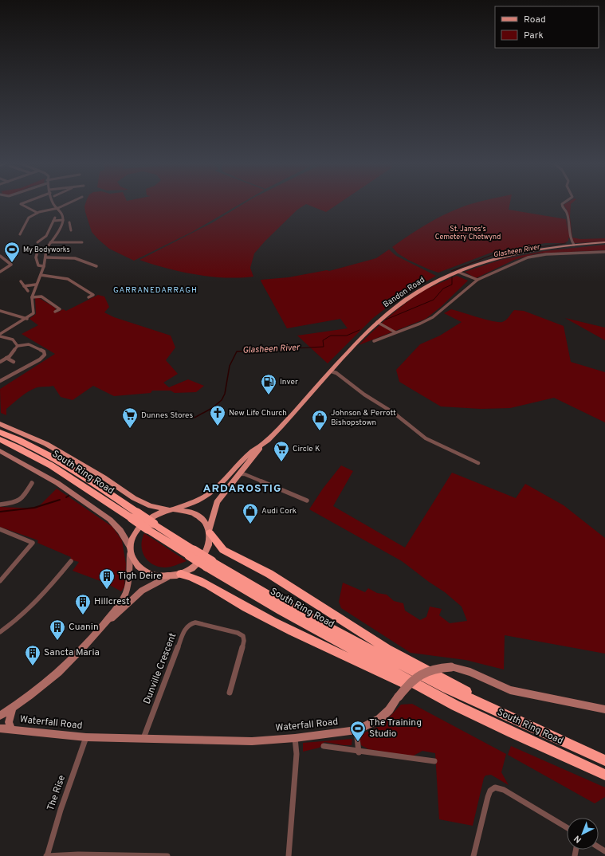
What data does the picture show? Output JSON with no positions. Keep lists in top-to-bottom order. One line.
{"streets":{"highway":["South Ring Road"],"main road":["Bandon Road"],"street":["Dunville Crescent","Waterfall Road","The Rise"]},"crossings":[["Dunville Crescent","Waterfall Road"],["Waterfall Road","The Rise"]],"districts":["GARRANEDARRAGH","ARDAROSTIG"],"water":["Glasheen River"],"parks":["St. James's Cemetery Chetwynd"],"places":{"sports":["My Bodyworks","The Training Studio"],"fuel station":["Inver"],"church":["New Life Church"],"supermarket":["Dunnes Stores","Circle K"],"shop":["Johnson & Perrott Bishopstown","Audi Cork"],"building":["Tigh Deire","Hillcrest","Cuanin","Sancta Maria"]},"legend":["Road","Park"],"north":"bottom left"}
